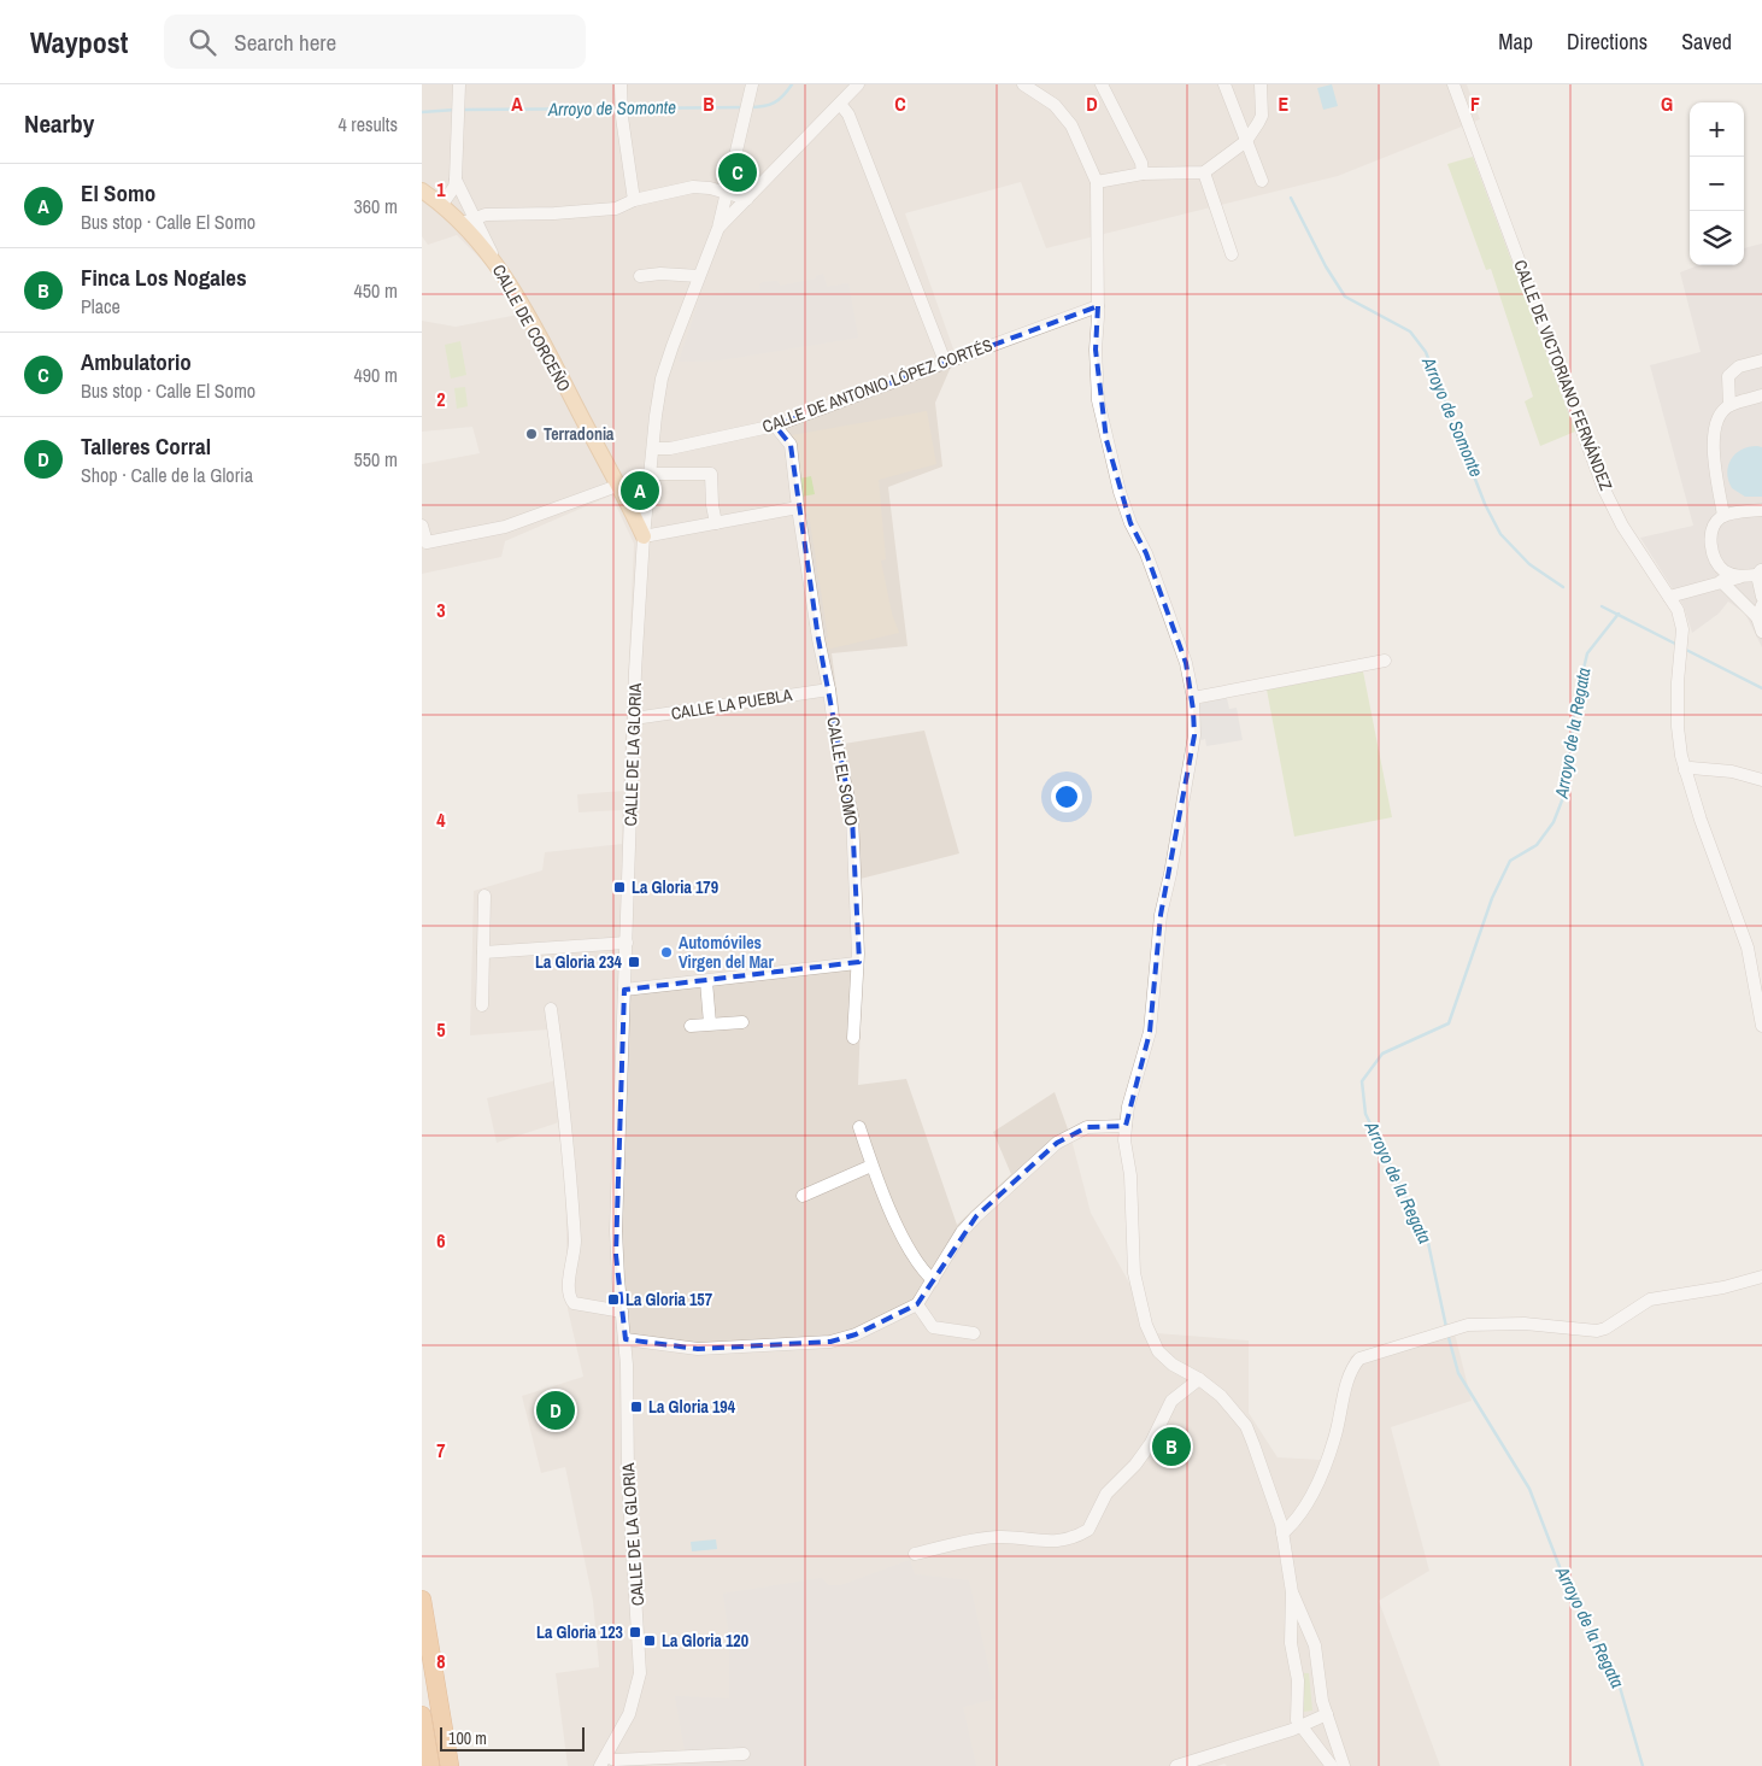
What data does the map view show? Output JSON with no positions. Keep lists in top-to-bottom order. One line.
{"streets":{"main road":["CALLE DE CORCEÑO"],"street":["CALLE DE VICTORIANO FERNÁNDEZ","CALLE DE ANTONIO LÓPEZ CORTÉS","CALLE LA PUEBLA","CALLE DE LA GLORIA","CALLE EL SOMO"]},"crossings":[["CALLE DE CORCEÑO","CALLE DE LA GLORIA"],["CALLE DE ANTONIO LÓPEZ CORTÉS","CALLE EL SOMO"],["CALLE LA PUEBLA","CALLE DE LA GLORIA"],["CALLE LA PUEBLA","CALLE EL SOMO"]],"water":["Arroyo de Somonte","Arroyo de la Regata"],"places":{"other":["Terradonia","Automóviles Virgen del Mar"],"transit":["La Gloria 179","La Gloria 234","La Gloria 157","La Gloria 194","La Gloria 123","La Gloria 120"]},"scale_bar":"100 m","page":{"header":"Waypost","search":"Search here","nav":["Map","Directions","Saved"],"heading":["Nearby","4 results"],"map_buttons":["+","−"],"pins":["C","A","D","B"],"list":[{"mark":"A","name":"El Somo","note":"Bus stop · Calle El Somo","value":"360 m"},{"mark":"B","name":"Finca Los Nogales","note":"Place","value":"450 m"},{"mark":"C","name":"Ambulatorio","note":"Bus stop · Calle El Somo","value":"490 m"},{"mark":"D","name":"Talleres Corral","note":"Shop · Calle de la Gloria","value":"550 m"}],"scale":"100 m"},"grid":{"columns":["A","B","C","D","E","F","G"],"rows":["1","2","3","4","5","6","7","8"]}}
